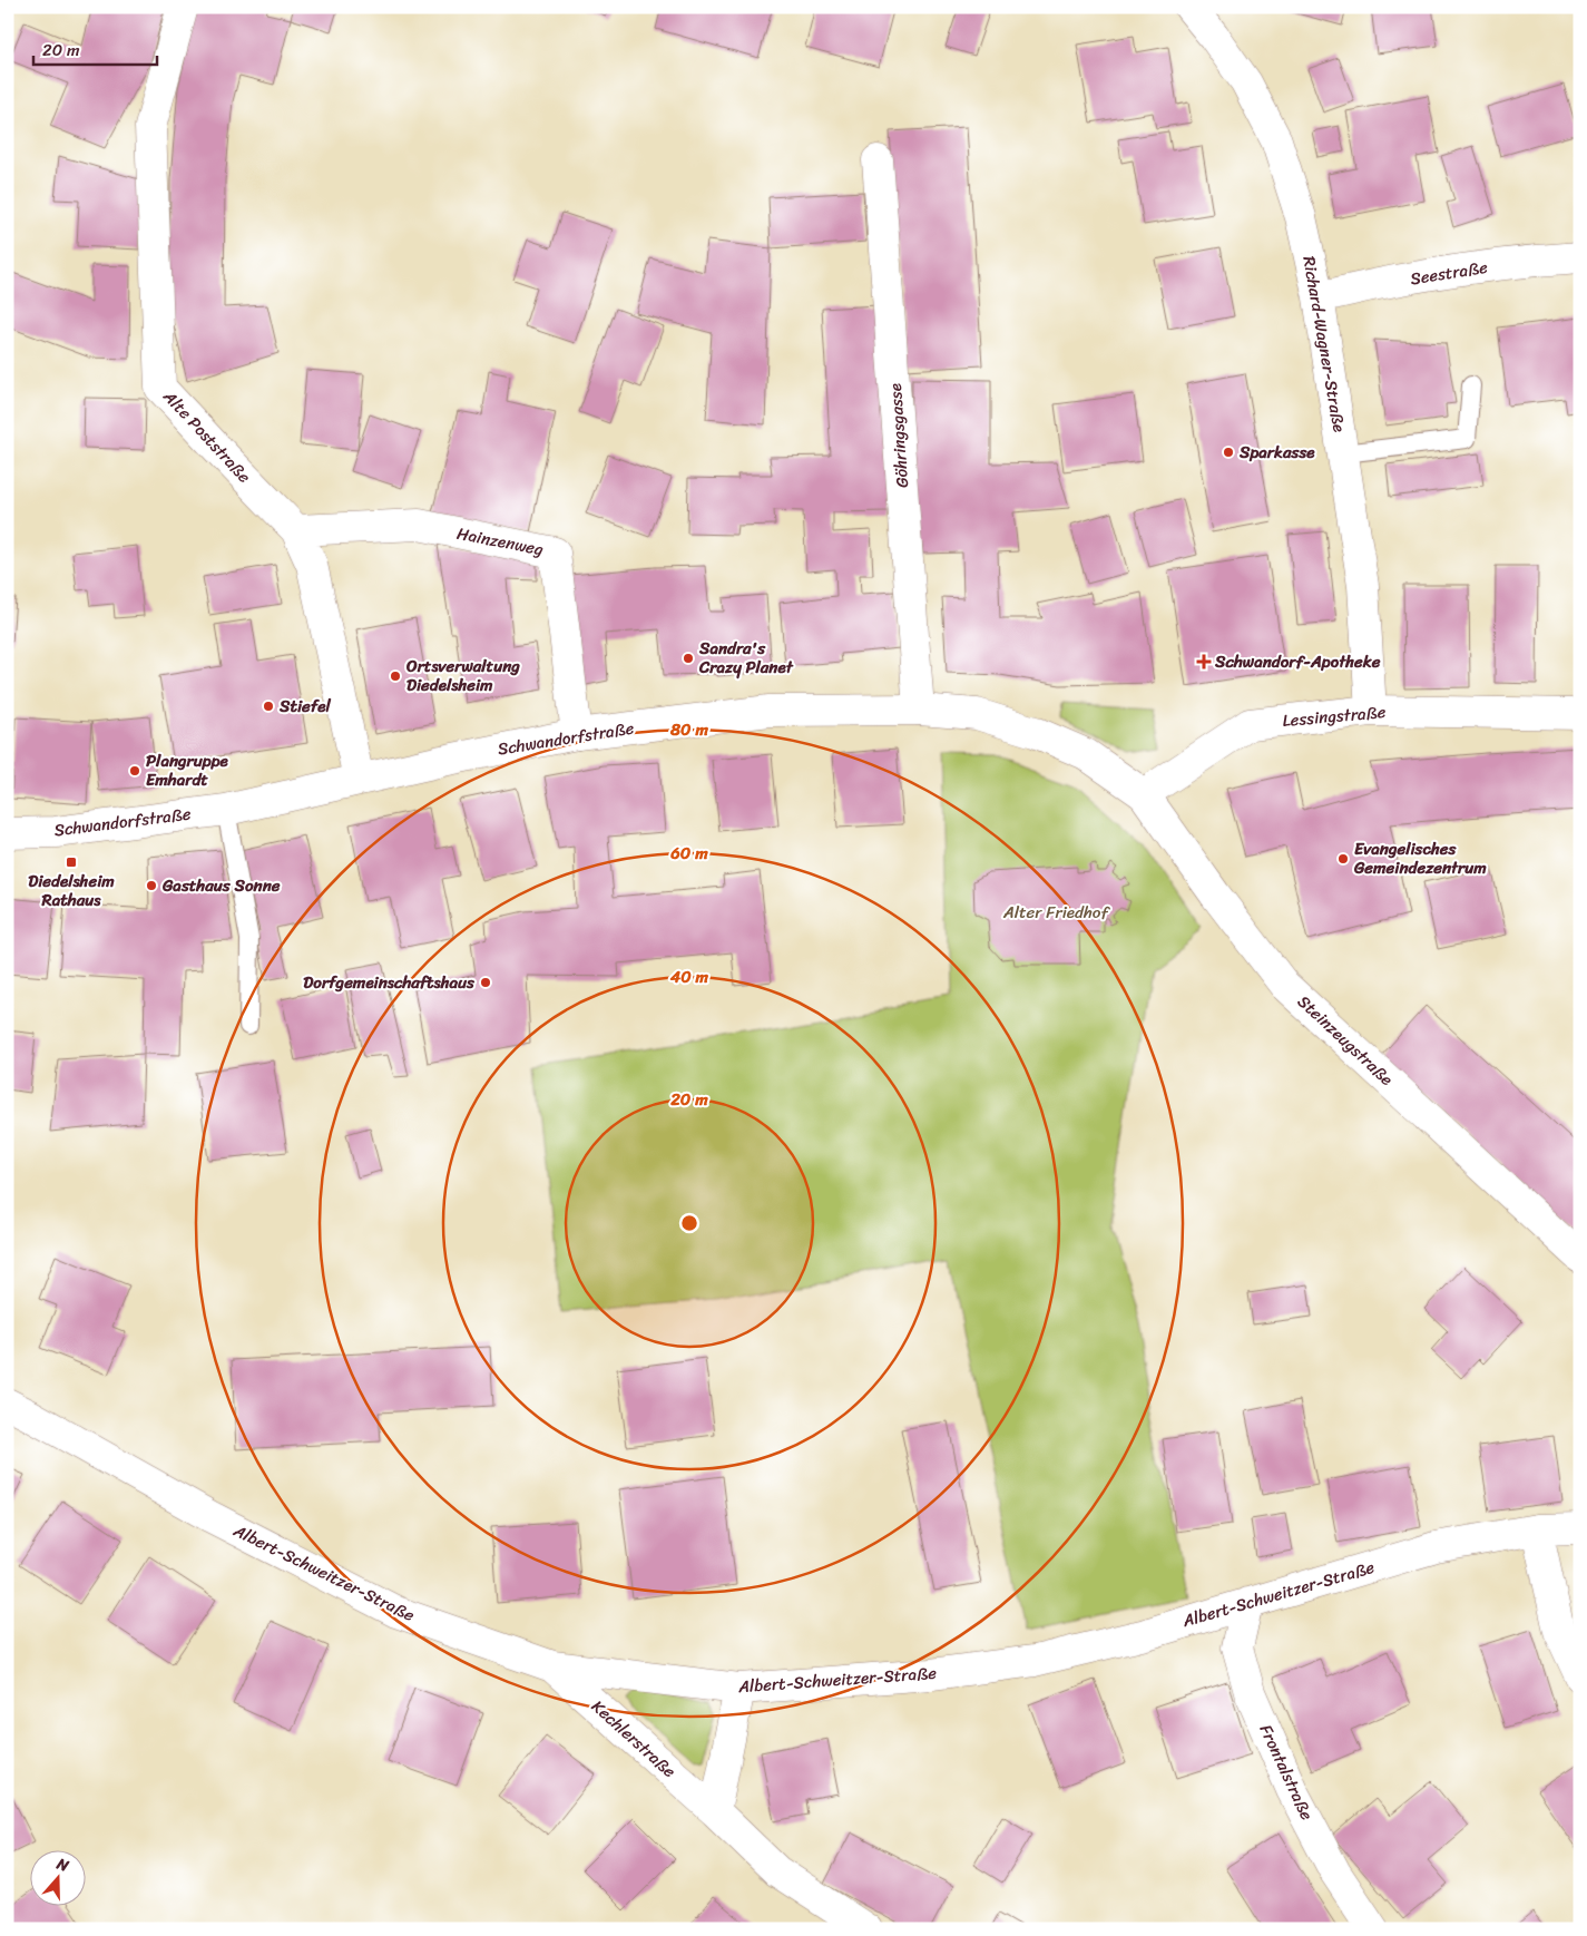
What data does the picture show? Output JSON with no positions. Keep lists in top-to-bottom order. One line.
{"streets":{"street":["Seestraße","Richard-Wagner-Straße","Göhringsgasse","Alte Poststraße","Hainzenweg","Lessingstraße","Schwandorfstraße","Steinzeugstraße","Albert-Schweitzer-Straße","Kechlerstraße","Frontalstraße"]},"crossings":[["Seestraße","Richard-Wagner-Straße"],["Richard-Wagner-Straße","Lessingstraße"],["Göhringsgasse","Schwandorfstraße"],["Alte Poststraße","Hainzenweg"],["Alte Poststraße","Schwandorfstraße"],["Hainzenweg","Schwandorfstraße"],["Lessingstraße","Schwandorfstraße"],["Lessingstraße","Steinzeugstraße"],["Schwandorfstraße","Steinzeugstraße"],["Albert-Schweitzer-Straße","Kechlerstraße"],["Albert-Schweitzer-Straße","Frontalstraße"]],"parks":["Alter Friedhof"],"places":{"other":["Sparkasse","Sandra's Crazy Planet","Ortsverwaltung Diedelsheim","Stiefel","Plangruppe Emhardt","Evangelisches Gemeindezentrum","Gasthaus Sonne","Dorfgemeinschaftshaus"],"health":["Schwandorf-Apotheke"],"transit":["Diedelsheim Rathaus"]},"scale_bar":"20 m","north":"top","rings":["80 m","60 m","40 m","20 m"]}
